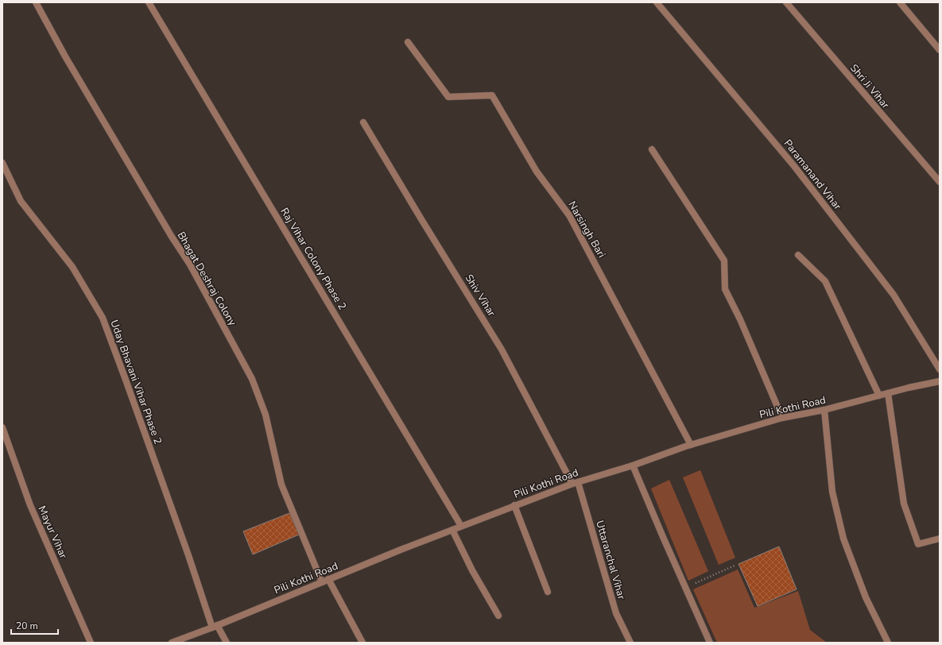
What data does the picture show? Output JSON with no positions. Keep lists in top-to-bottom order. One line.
{"streets":{"street":["Shri Ji Vihar","Paramanand Vihar","Narsingh Bari","Raj Vihar Colony Phase 2","Bhagat Deshraj Colony","Shiv Vihar","Uday Bhavani Vihar Phase 2","Pili Kothi Road","Mayur Vihar","Uttaranchal Vihar"]},"crossings":[["Narsingh Bari","Pili Kothi Road"],["Raj Vihar Colony Phase 2","Pili Kothi Road"],["Bhagat Deshraj Colony","Pili Kothi Road"],["Shiv Vihar","Pili Kothi Road"],["Shiv Vihar","Uttaranchal Vihar"],["Uday Bhavani Vihar Phase 2","Pili Kothi Road"],["Pili Kothi Road","Uttaranchal Vihar"]],"scale_bar":"20 m"}
